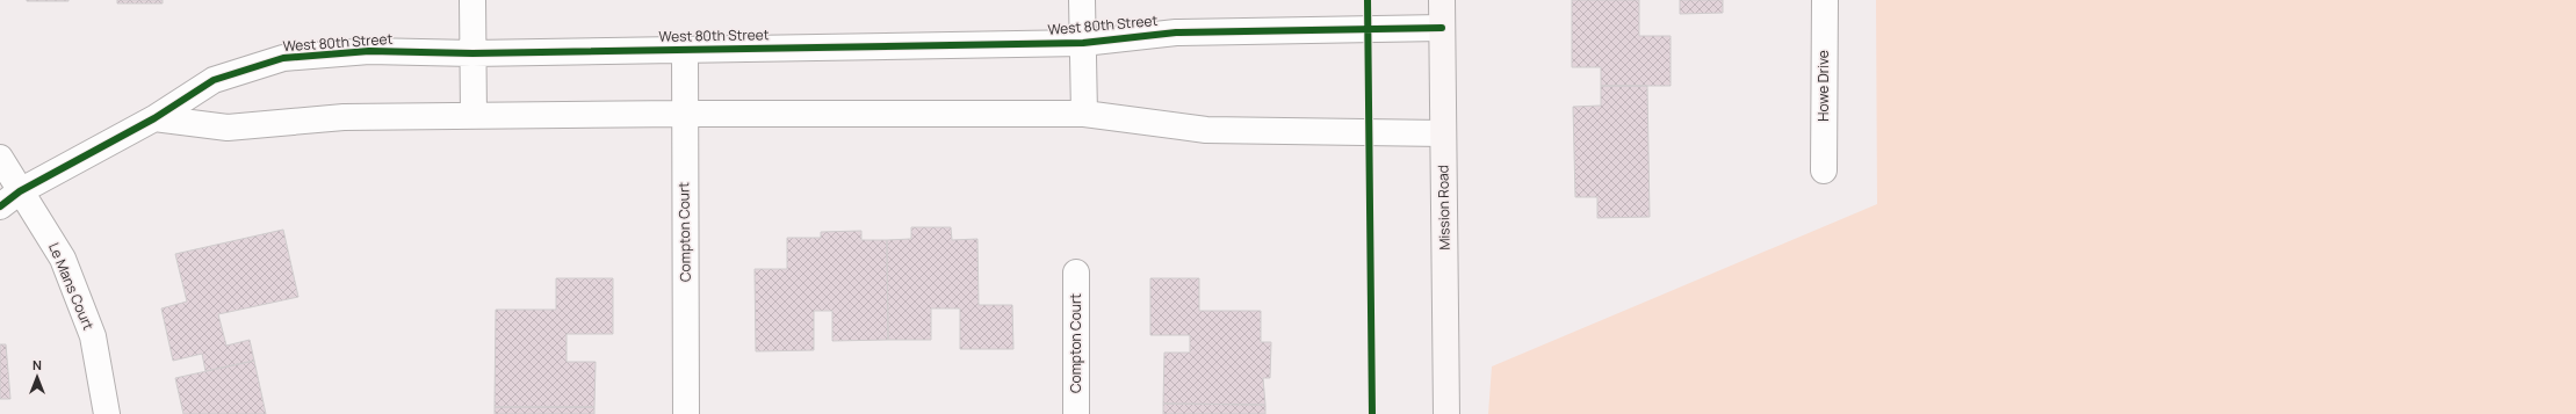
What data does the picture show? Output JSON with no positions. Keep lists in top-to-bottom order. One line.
{"streets":{"main road":["Mission Road"],"street":["West 80th Street","Howe Drive","Compton Court","Le Mans Court"]},"crossings":[["West 80th Street","Mission Road"],["West 80th Street","Compton Court"],["West 80th Street","Le Mans Court"]],"north":"top"}
